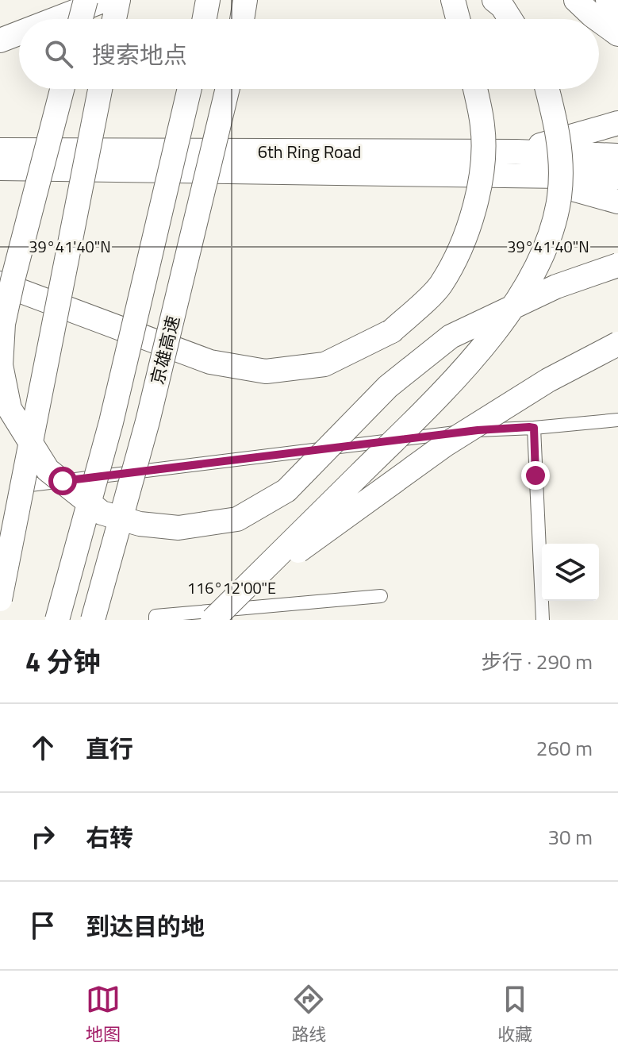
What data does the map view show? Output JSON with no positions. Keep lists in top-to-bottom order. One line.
{"streets":{"highway":["6th Ring Road","京雄高速"]},"page":{"search":"搜索地点","heading":["4 分钟","步行 · 290 m"],"list":[["直行","260 m"],["右转","30 m"],"到达目的地"],"nav":["地图","路线","收藏"]},"coordinates":["39°41'40\"N","116°12'00\"E"]}
